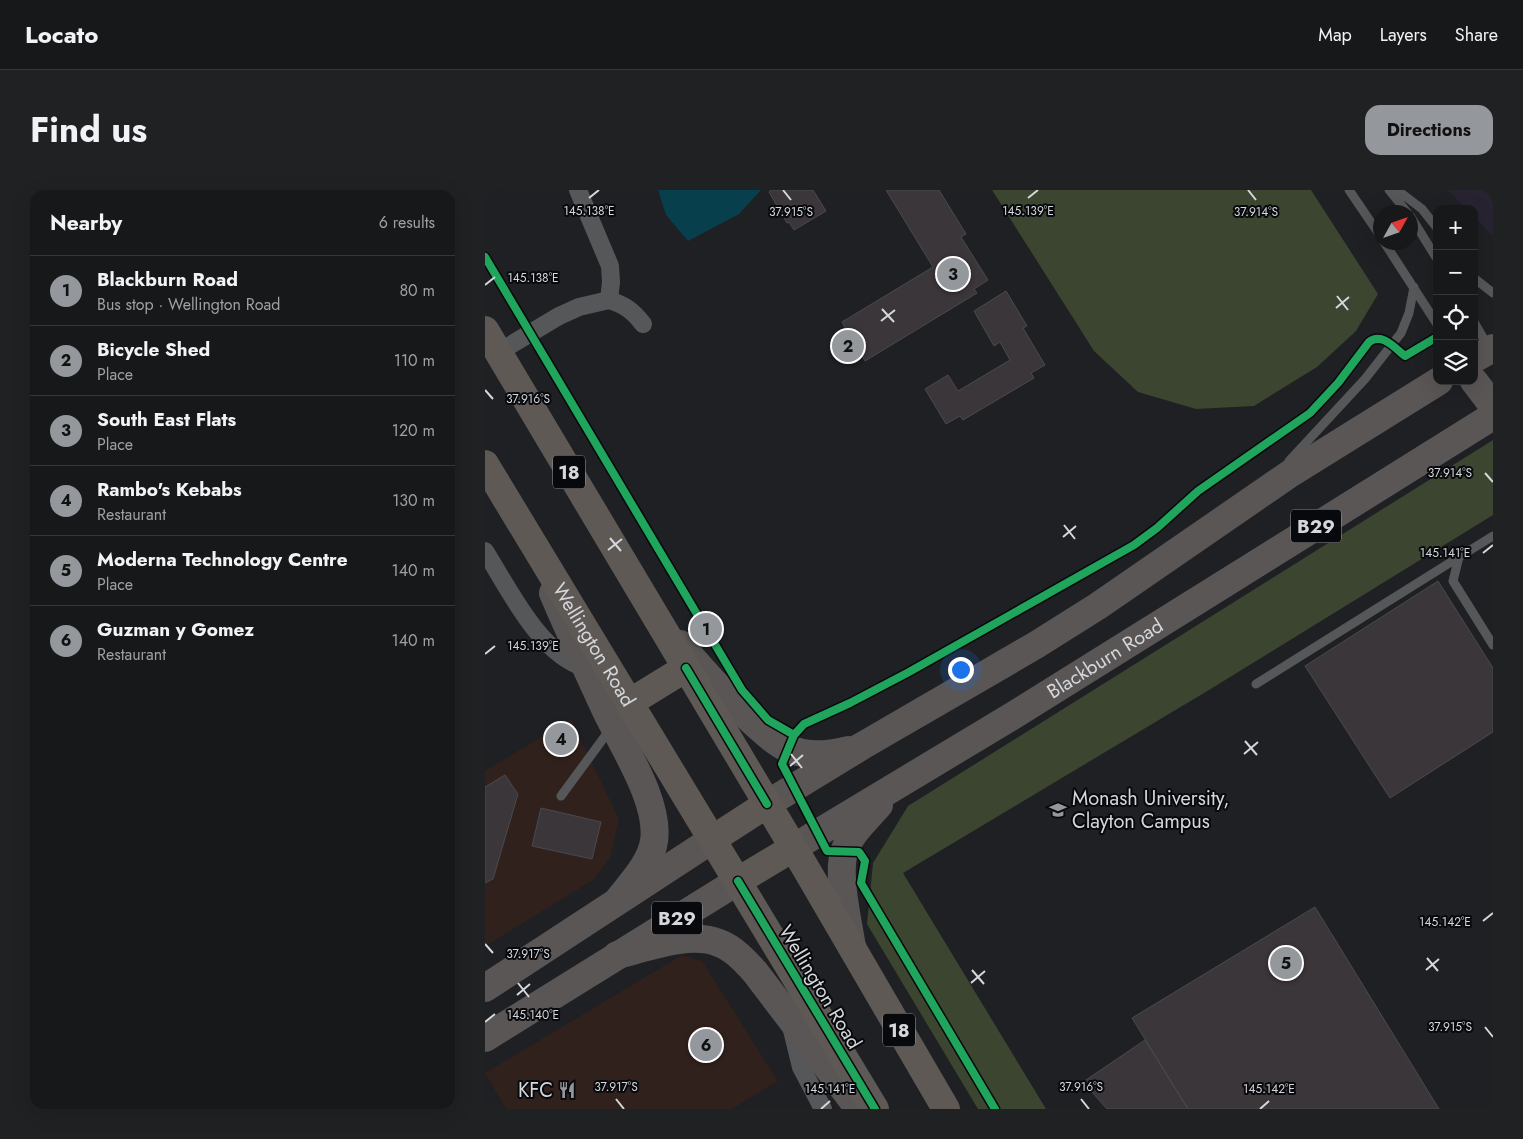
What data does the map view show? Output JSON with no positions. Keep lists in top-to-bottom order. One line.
{"streets":{"highway":["18","B29","Wellington Road","Blackburn Road"]},"crossings":[["18","B29"],["18","Blackburn Road"],["B29","Wellington Road"],["Wellington Road","Blackburn Road"]],"places":{"school or university":["Monash University, Clayton Campus"],"restaurant":["KFC"]},"north":"top right","page":{"header":"Locato","nav":["Map","Layers","Share"],"title":"Find us","buttons":"Directions","heading":["Nearby","6 results"],"map_buttons":["+","−"],"list":[{"mark":"1","name":"Blackburn Road","note":"Bus stop · Wellington Road","value":"80 m"},{"mark":"2","name":"Bicycle Shed","note":"Place","value":"110 m"},{"mark":"3","name":"South East Flats","note":"Place","value":"120 m"},{"mark":"4","name":"Rambo's Kebabs","note":"Restaurant","value":"130 m"},{"mark":"5","name":"Moderna Technology Centre","note":"Place","value":"140 m"},{"mark":"6","name":"Guzman y Gomez","note":"Restaurant","value":"140 m"}],"pins":["3","2","1","4","5","6"]},"coordinates":["145.138°E","145.139°E","37.915°S","37.914°S","37.916°S","145.141°E","145.142°E","37.917°S","145.140°E"]}
